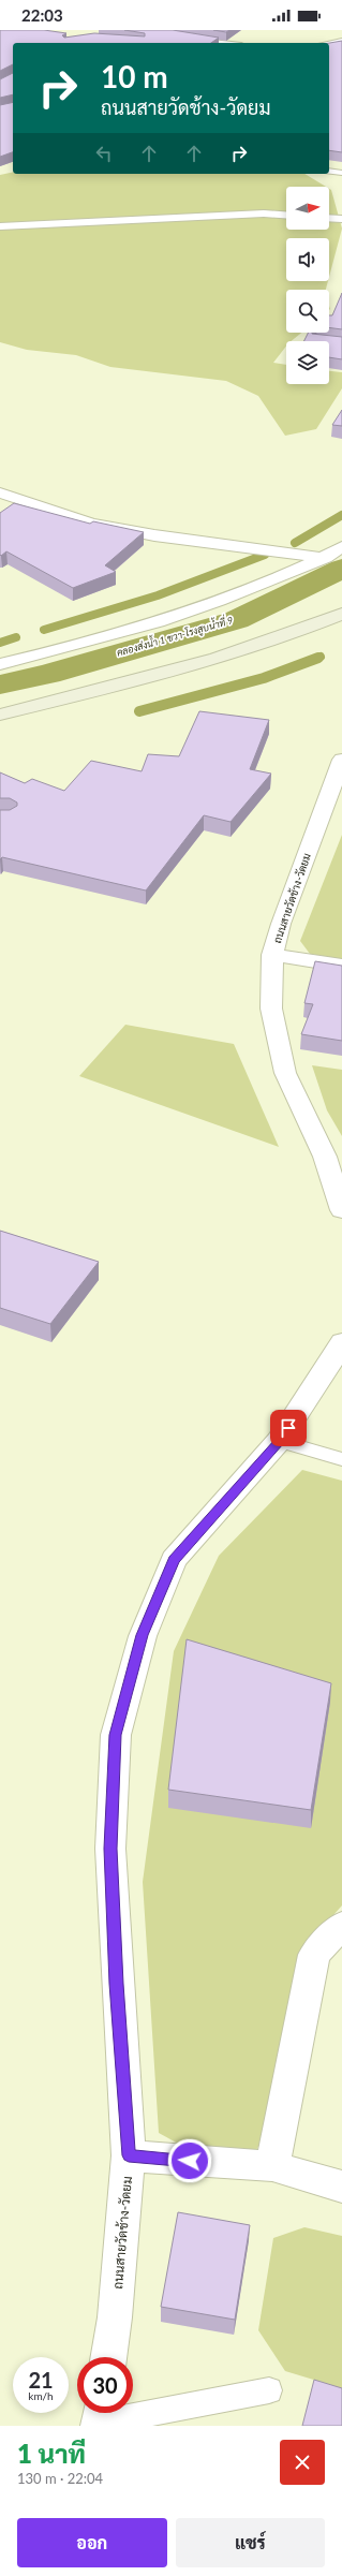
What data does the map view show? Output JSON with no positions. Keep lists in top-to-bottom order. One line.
{"streets":{"street":["ถนนสายวัดช้าง-วัดยม"]},"water":["คลองส่งน้ำ 1 ขวา-โรงสูบน้ำที่ 9"],"north":"right","page":{"status":"22:03","turn":["10 m","ถนนสายวัดช้าง-วัดยม"],"speed":"21 km/h","limit":"30","heading":["1 นาที","130 m · 22:04"],"buttons":["ออก","แชร์"]}}
